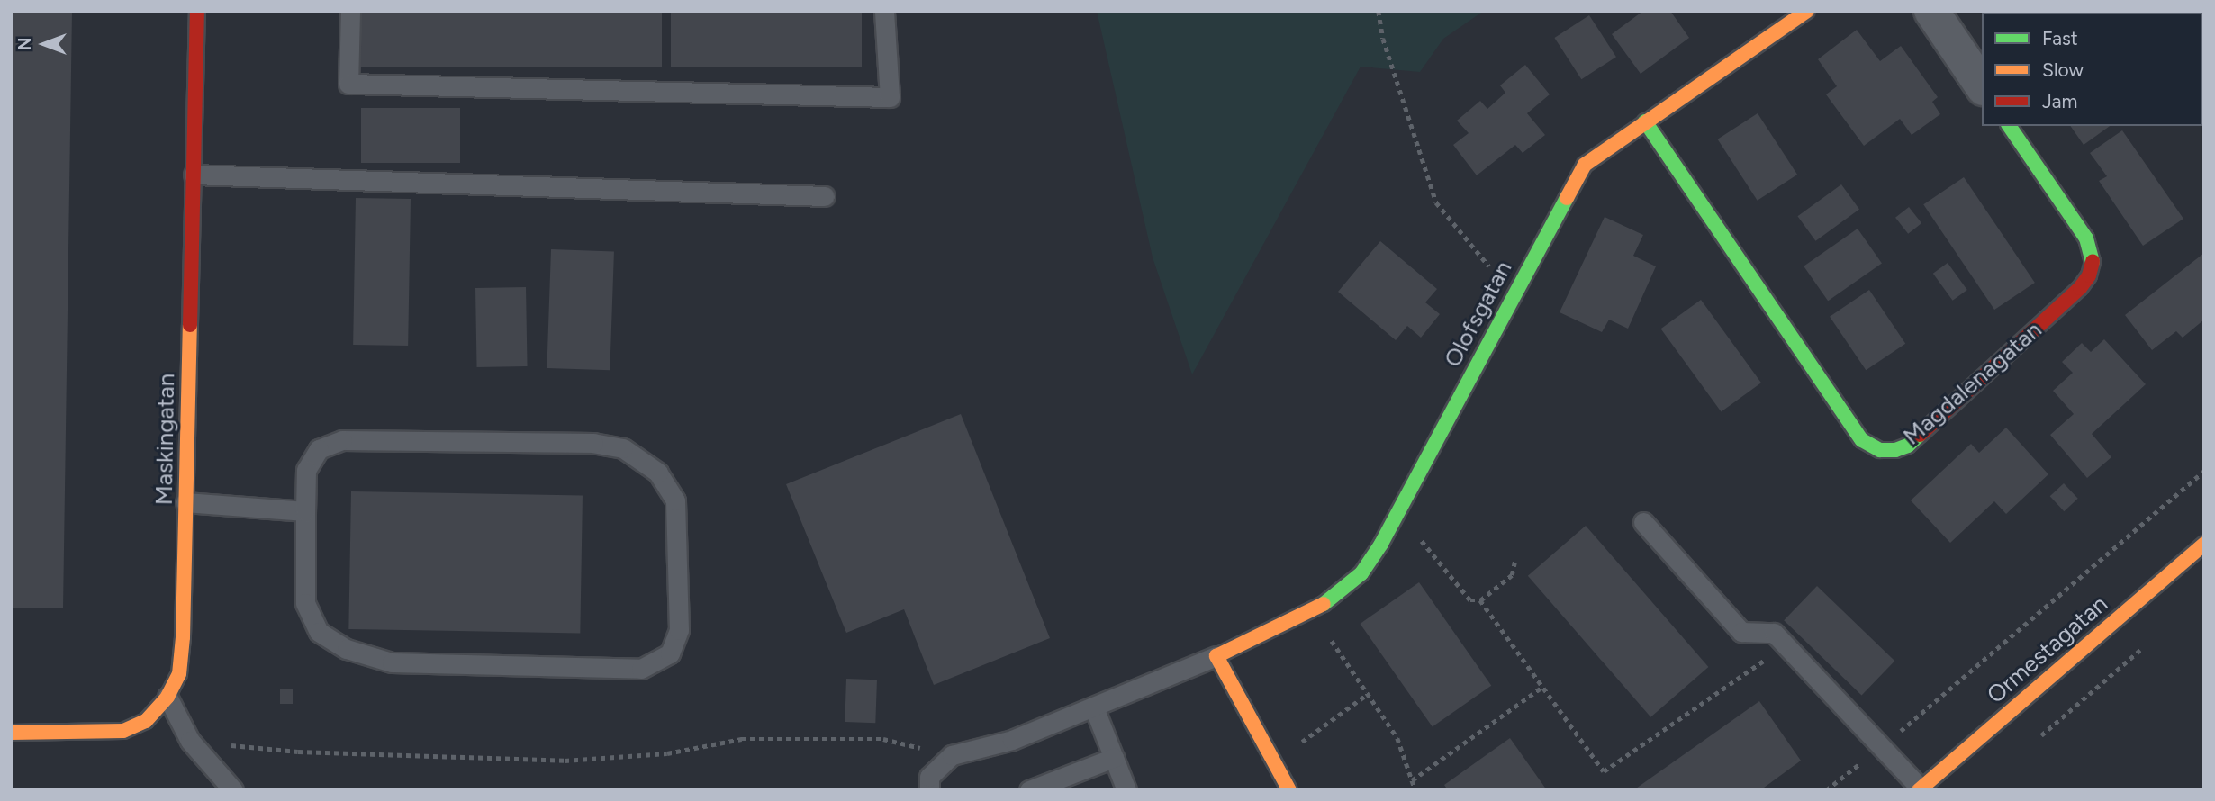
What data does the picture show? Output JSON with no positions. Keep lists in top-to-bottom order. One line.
{"streets":{"street":["Olofsgatan","Magdalenagatan","Maskingatan","Ormestagatan"]},"crossings":[["Olofsgatan","Magdalenagatan"]],"legend":["Fast","Slow","Jam"],"north":"left"}
